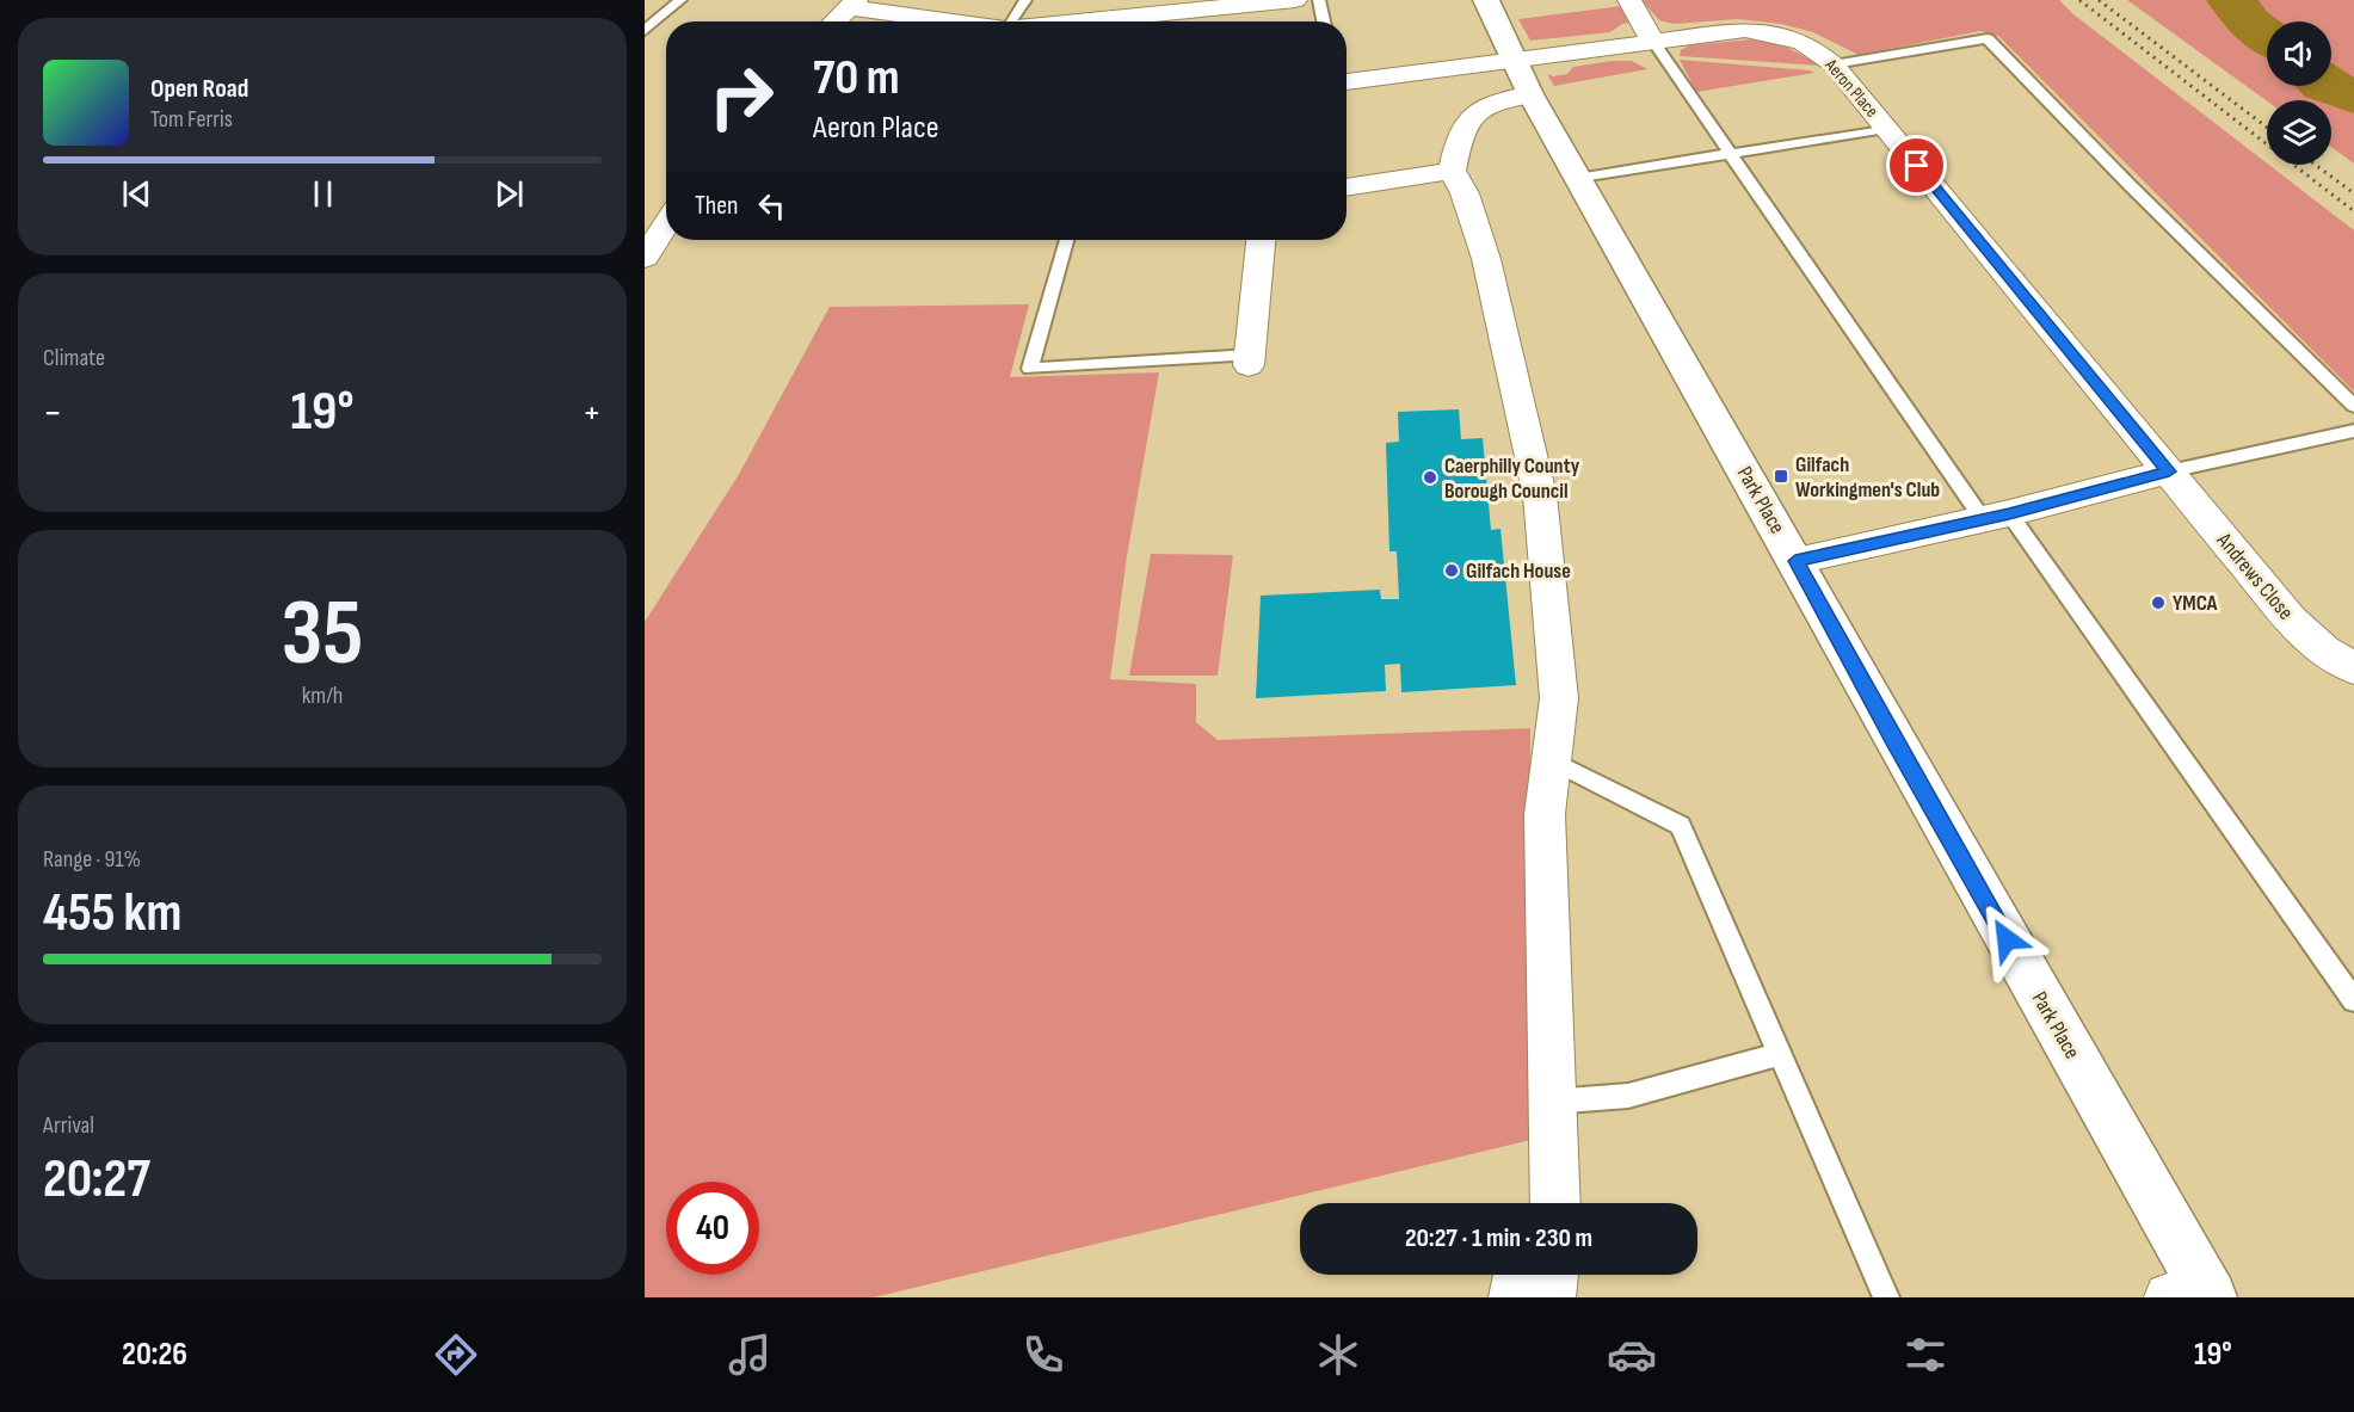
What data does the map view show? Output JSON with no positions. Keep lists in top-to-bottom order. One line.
{"streets":{"street":["Aeron Place","Park Place","Andrews Close"]},"crossings":[["Aeron Place","Park Place"],["Aeron Place","Andrews Close"]],"places":{"transit":["Gilfach Workingmen's Club"],"other":["Caerphilly County Borough Council","Gilfach House","YMCA"]},"page":{"turn":["70 m","Aeron Place"],"song":["Open Road","Tom Ferris"],"then":"Then","tile":["Climate",["35","km/h"],["Range · 91%","455 km"],["Arrival","20:27"]],"heat":["−","19°","+"],"limit":"40","trip":"20:27 · 1 min · 230 m","tabs":["20:26","19°"]}}
